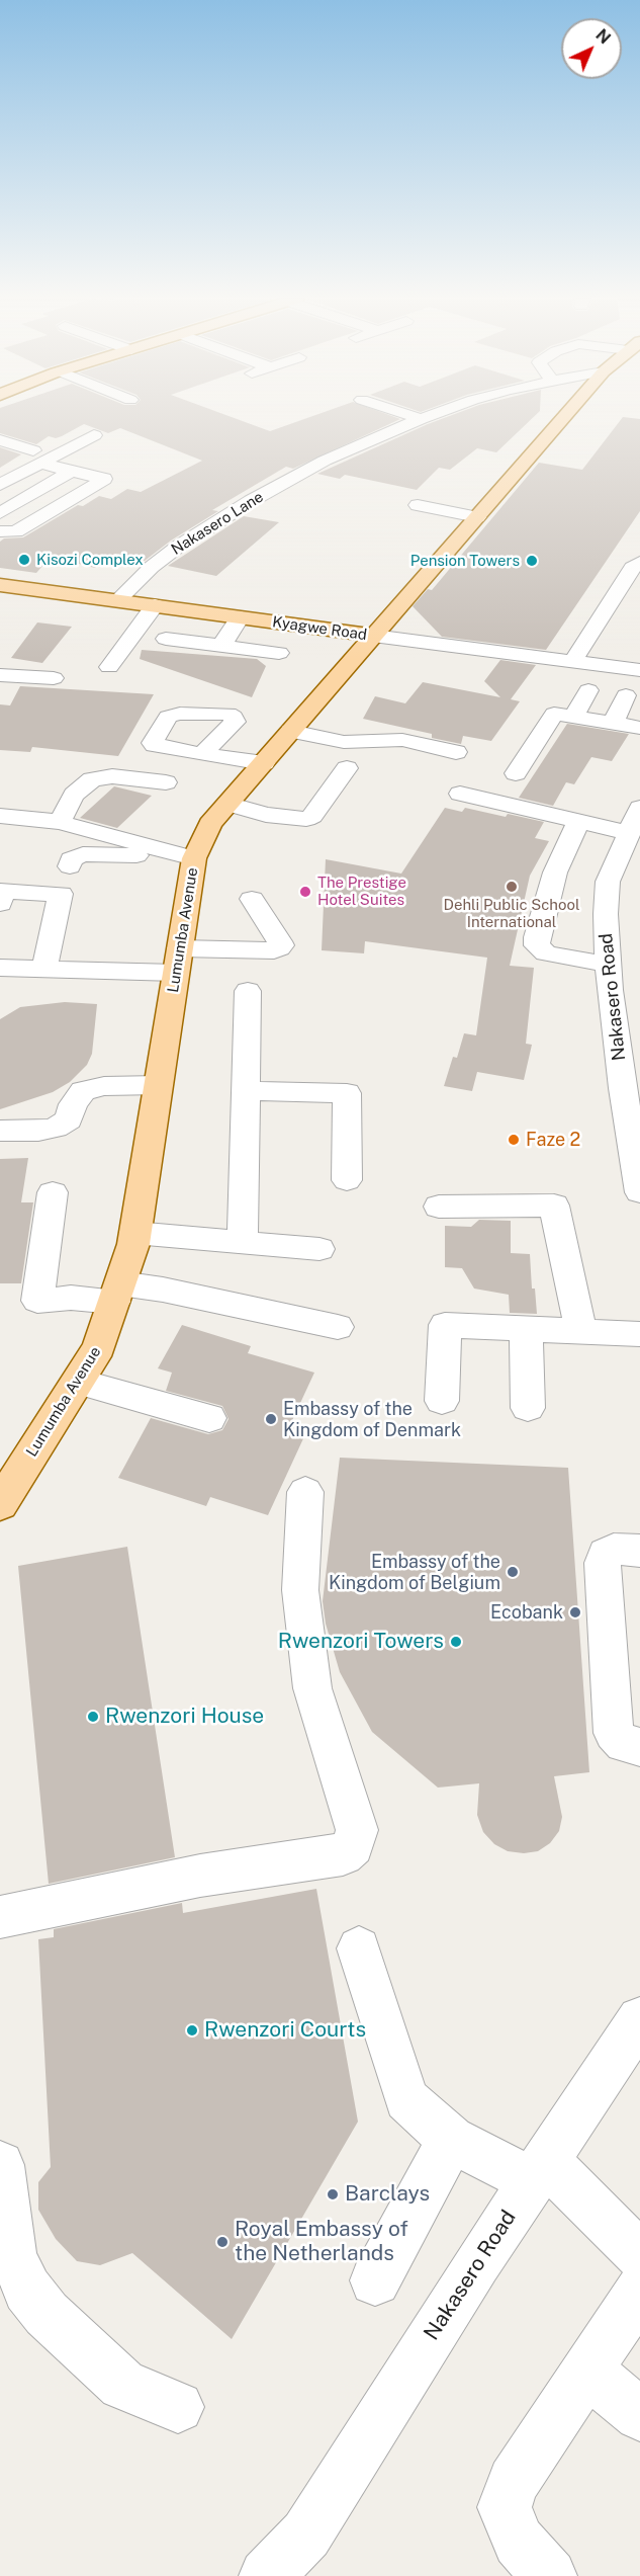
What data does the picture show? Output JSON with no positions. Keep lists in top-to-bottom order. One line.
{"streets":{"main road":["Kyagwe Road","Lumumba Avenue"],"street":["Nakasero Lane","Nakasero Road"]},"crossings":[["Nakasero Lane","Kyagwe Road"],["Kyagwe Road","Lumumba Avenue"]],"places":["Kisozi Complex","Pension Towers","Dehli Public School International","The Prestige Hotel Suites","Faze 2","Embassy of the Kingdom of Denmark","Embassy of the Kingdom of Belgium","Ecobank","Rwenzori Towers","Rwenzori House","Rwenzori Courts","Barclays","Royal Embassy of the Netherlands"],"north":"top right"}
